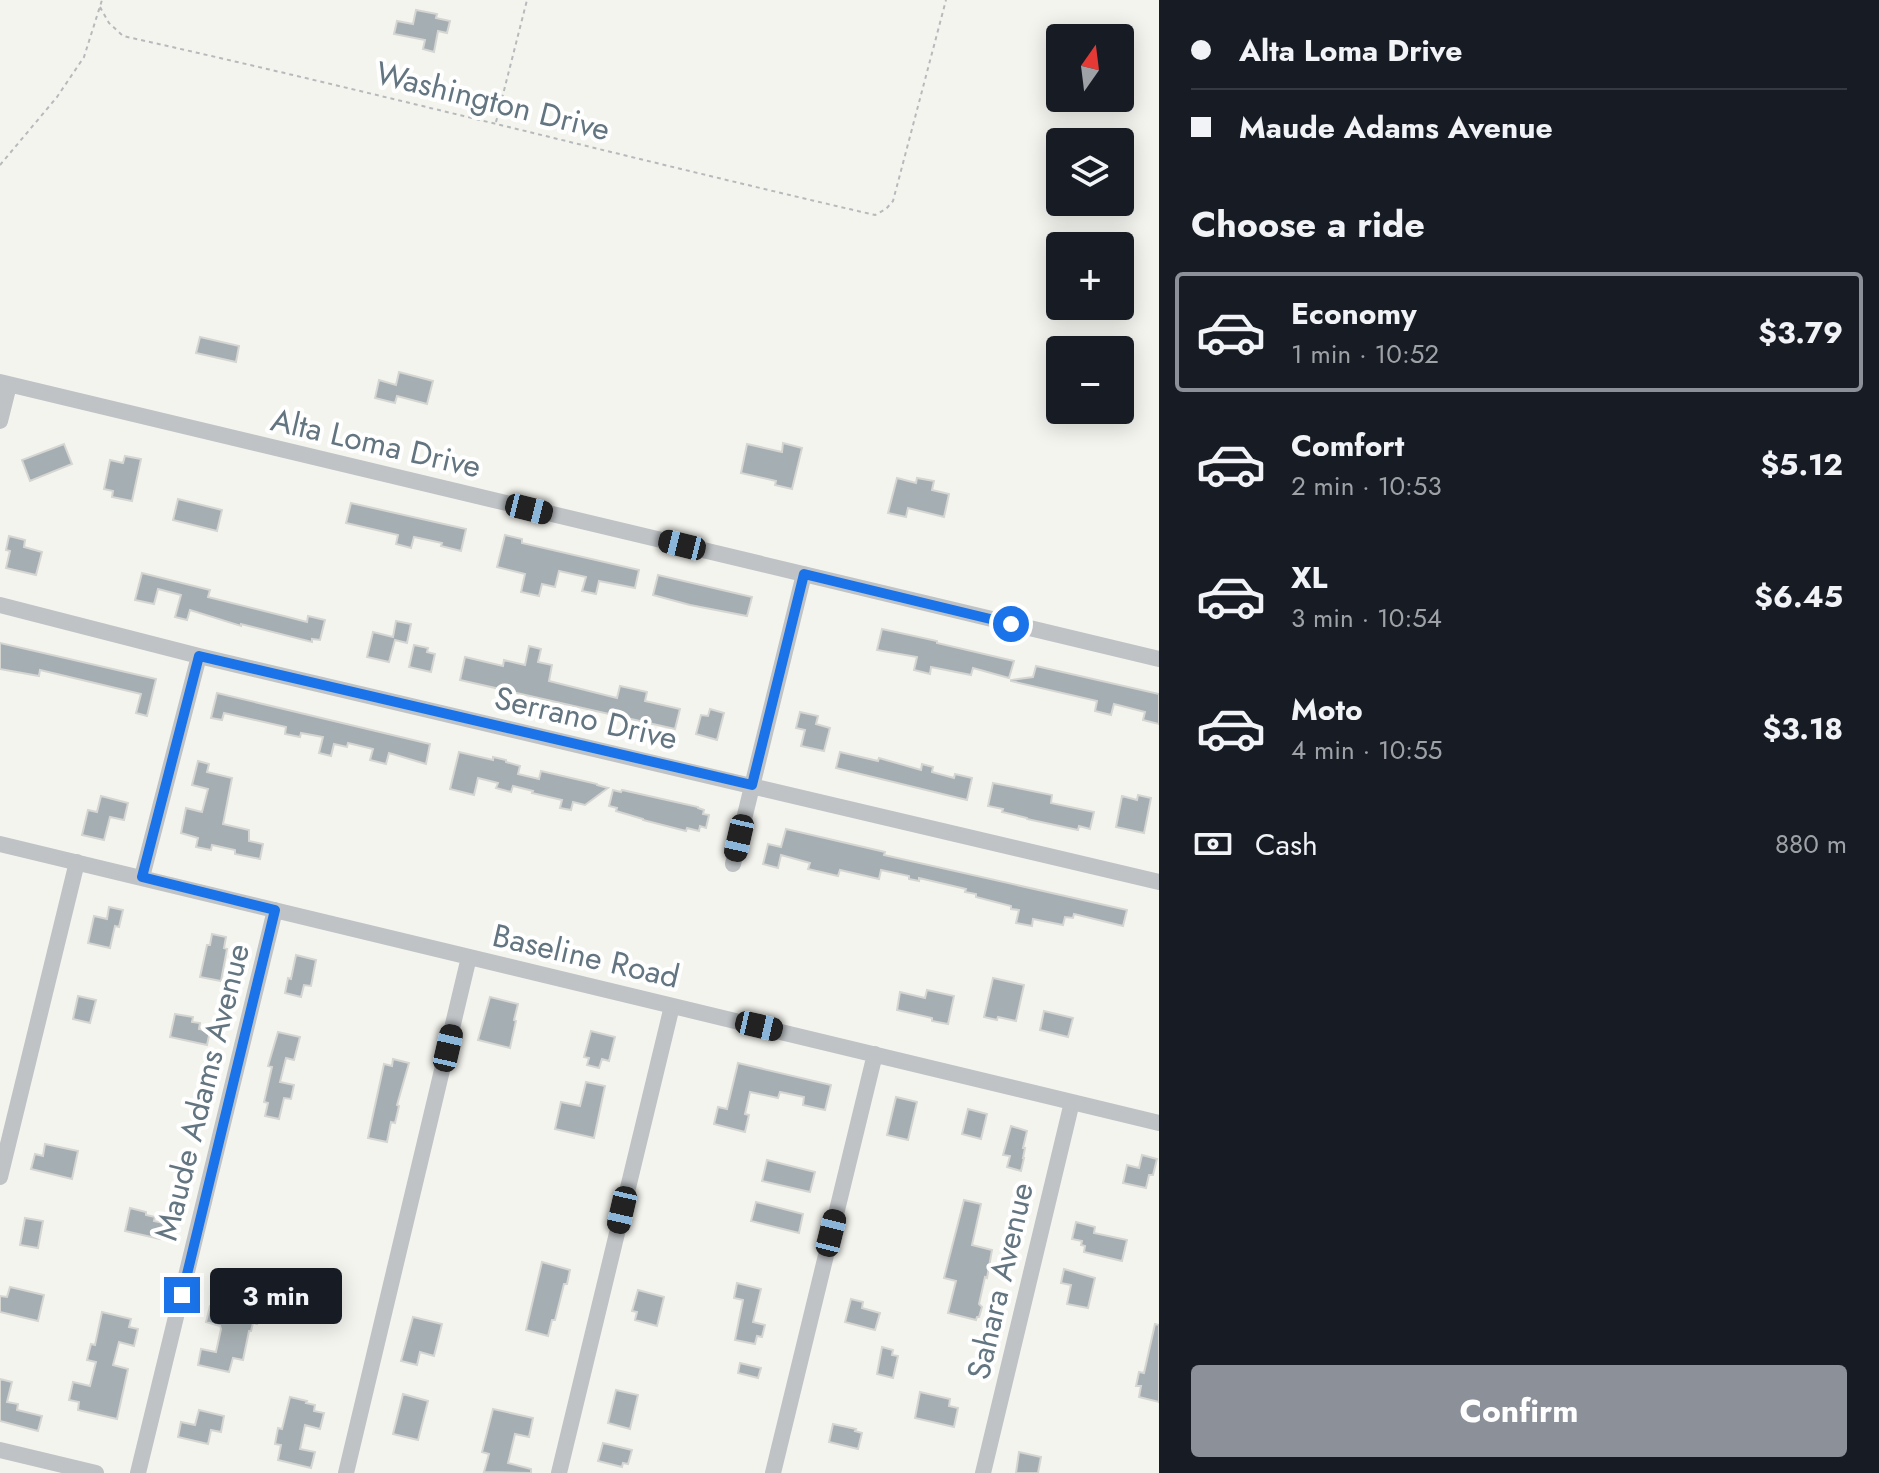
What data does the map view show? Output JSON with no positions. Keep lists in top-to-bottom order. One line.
{"streets":{"street":["Alta Loma Drive","Serrano Drive","Baseline Road","Maude Adams Avenue","Sahara Avenue"],"path":["Washington Drive"]},"crossings":[["Baseline Road","Maude Adams Avenue"],["Baseline Road","Sahara Avenue"]],"north":"top","page":{"banner":["Alta Loma Drive","Maude Adams Avenue"],"map_buttons":["+","−"],"heading":"Choose a ride","list":[{"name":"Economy","note":"1 min · 10:52","value":"$3.79"},{"name":"Comfort","note":"2 min · 10:53","value":"$5.12"},{"name":"XL","note":"3 min · 10:54","value":"$6.45"},{"name":"Moto","note":"4 min · 10:55","value":"$3.18"}],"pay":["Cash","880 m"],"bubble":"3 min","buttons":"Confirm"}}
